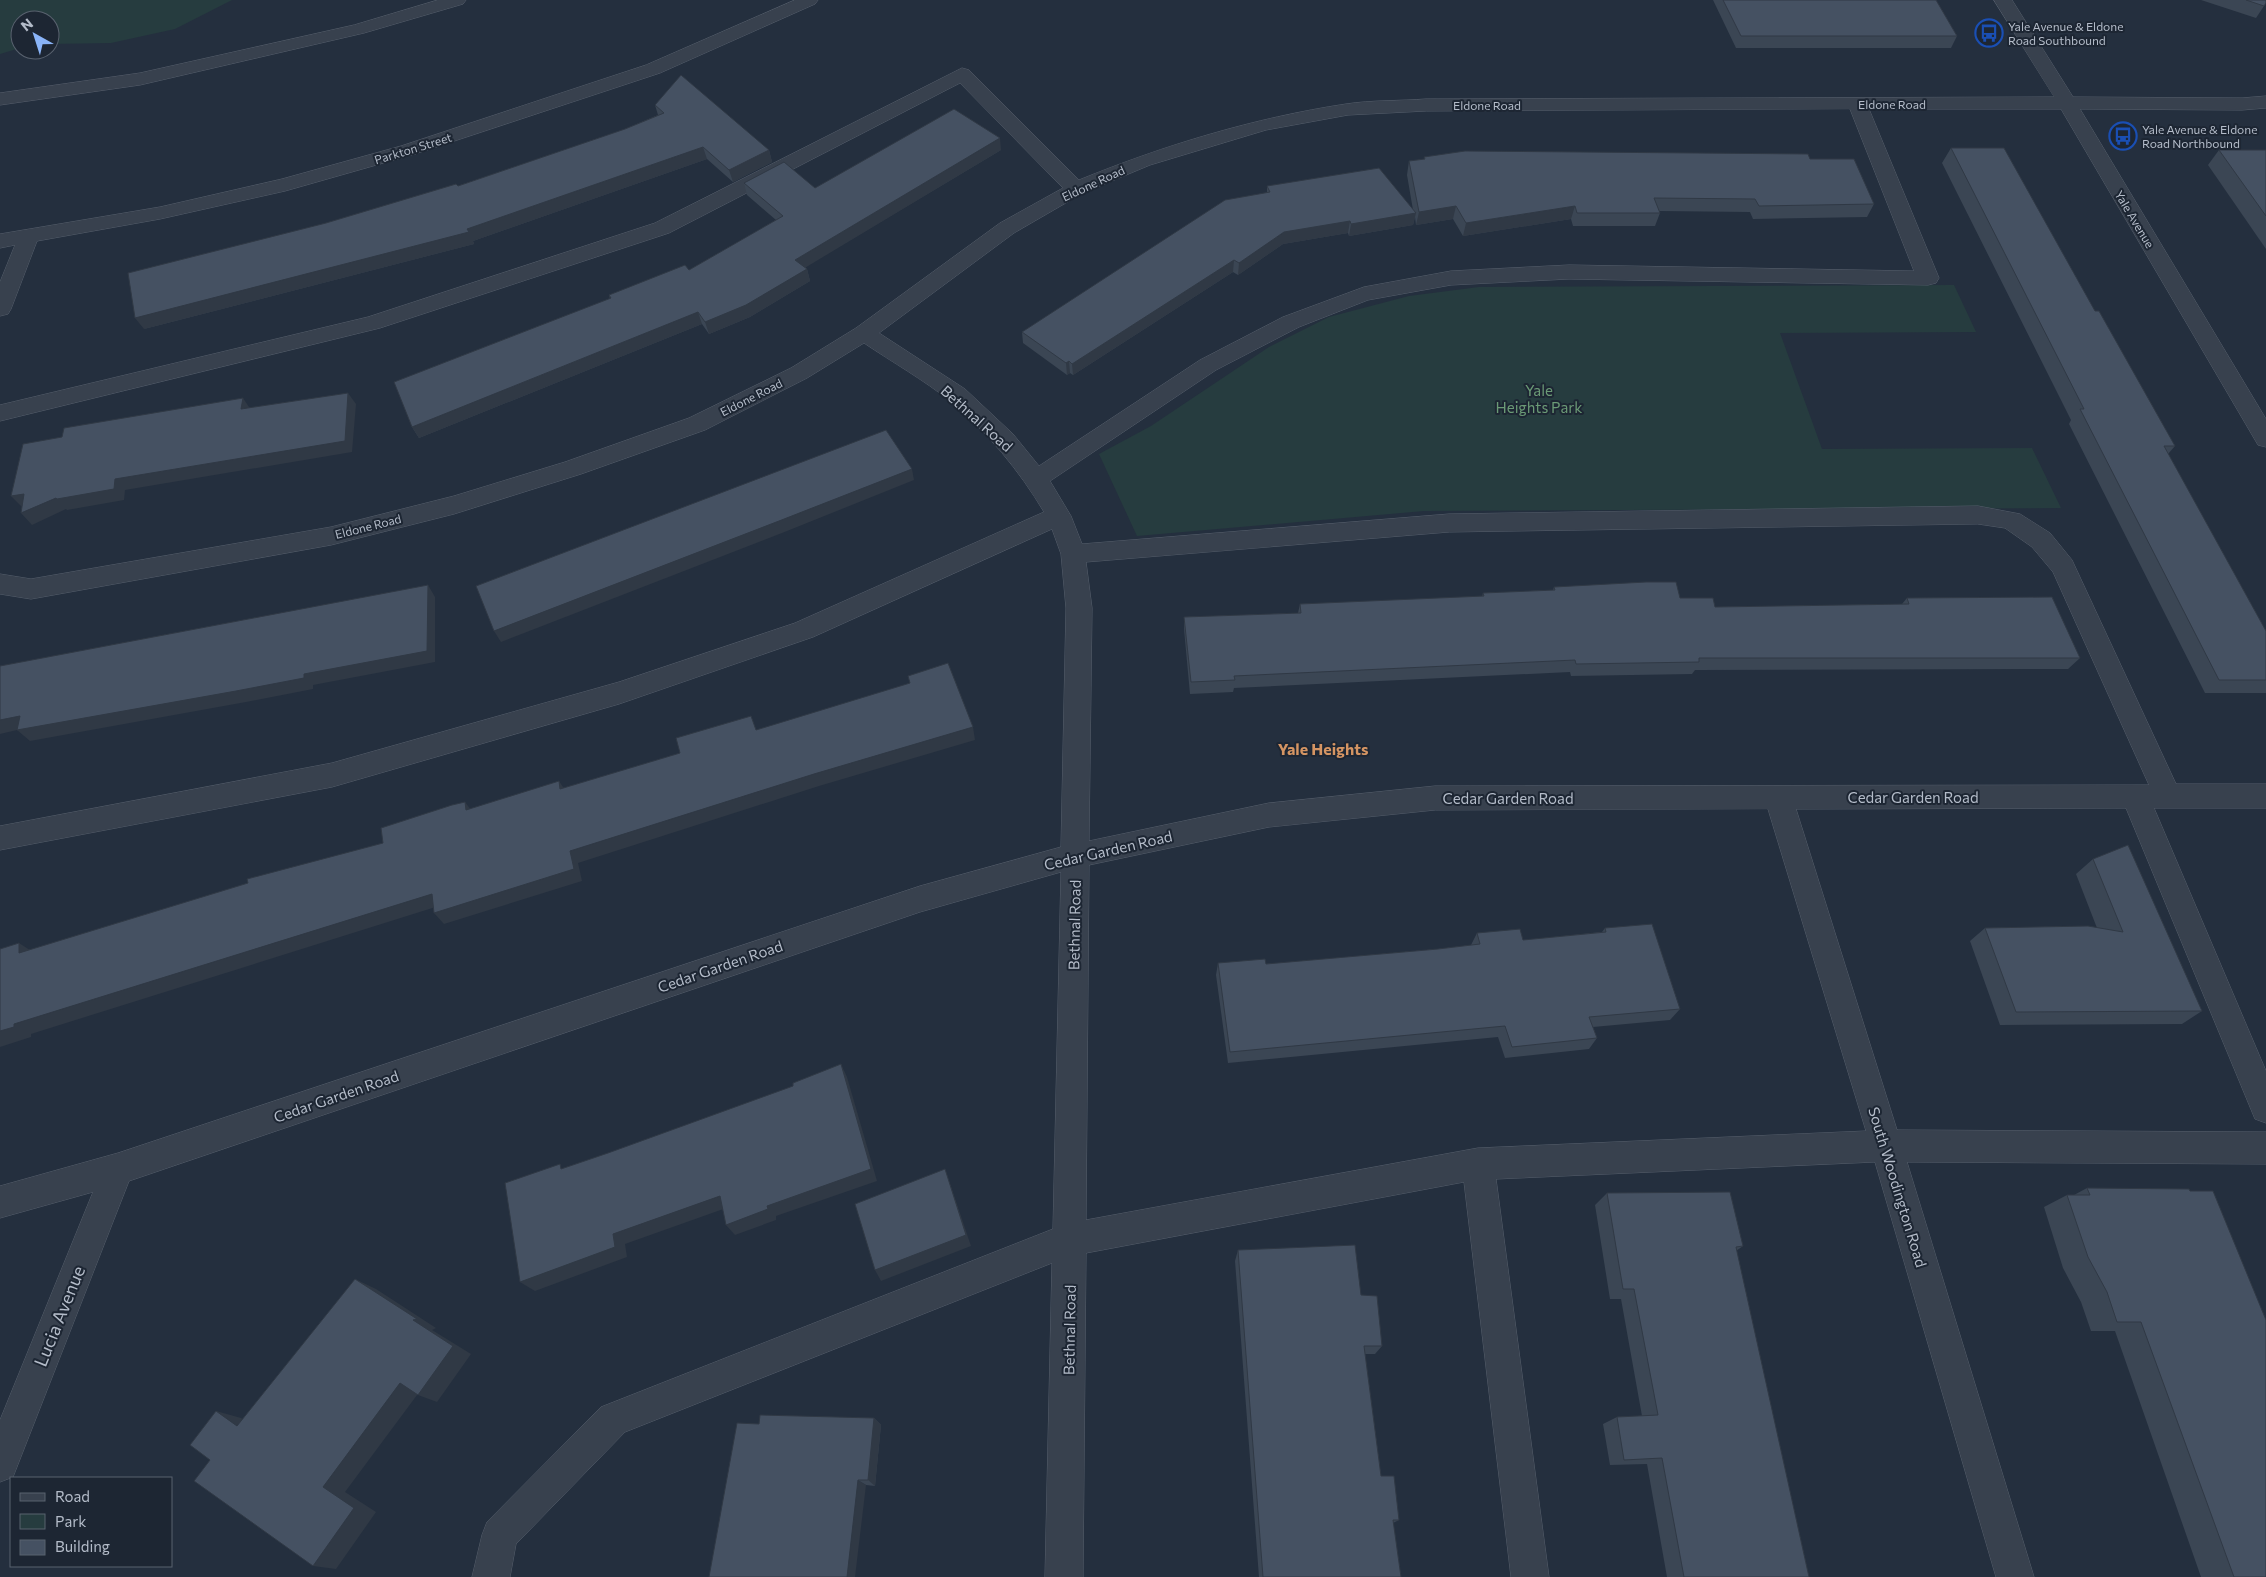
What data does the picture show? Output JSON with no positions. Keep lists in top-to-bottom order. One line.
{"streets":{"street":["Eldone Road","Parkton Street","Yale Avenue","Bethnal Road","Cedar Garden Road","South Woodington Road","Lucia Avenue"]},"crossings":[["Eldone Road","Yale Avenue"],["Eldone Road","Bethnal Road"],["Bethnal Road","Cedar Garden Road"],["Cedar Garden Road","South Woodington Road"],["Cedar Garden Road","Lucia Avenue"]],"districts":["Yale Heights"],"parks":["Yale Heights Park"],"places":{"bus stop":["Yale Avenue & Eldone Road Southbound","Yale Avenue & Eldone Road Northbound"]},"legend":["Road","Park","Building"],"north":"top left"}
